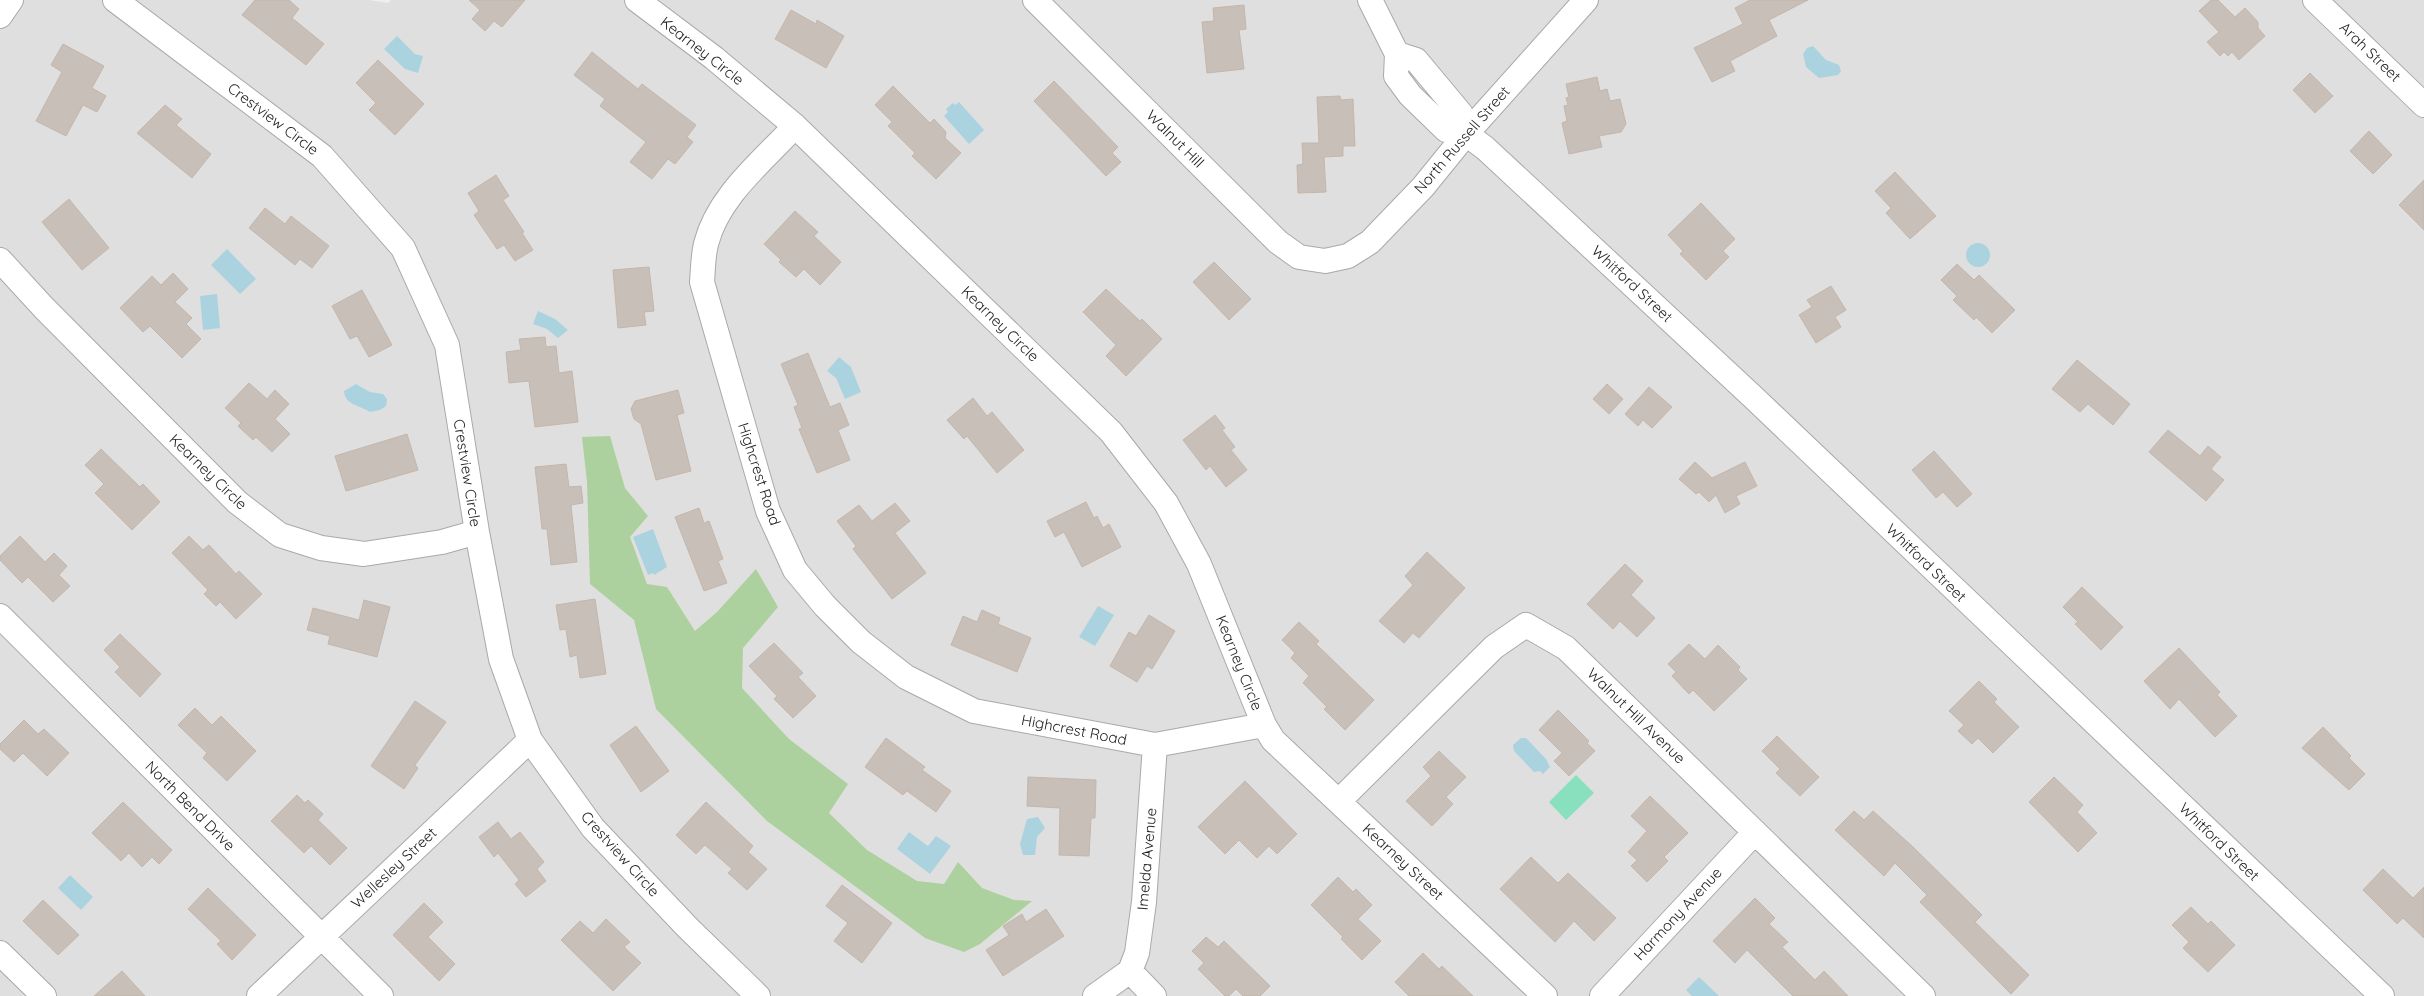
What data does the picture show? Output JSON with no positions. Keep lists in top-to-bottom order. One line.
{"streets":{"street":["Kearney Circle","Arah Street","Crestview Circle","Walnut Hill","North Russell Street","Whitford Street","Highcrest Road","Walnut Hill Avenue","North Bend Drive","Imelda Avenue","Kearney Street","Wellesley Street","Harmony Avenue"]},"crossings":[["Kearney Circle","Crestview Circle"],["Kearney Circle","Highcrest Road"],["Kearney Circle","Kearney Street"],["Crestview Circle","Wellesley Street"],["Walnut Hill","North Russell Street"],["North Russell Street","Whitford Street"],["Highcrest Road","Imelda Avenue"],["Highcrest Road","Kearney Street"],["Walnut Hill Avenue","Kearney Street"],["Walnut Hill Avenue","Harmony Avenue"],["North Bend Drive","Wellesley Street"]]}
